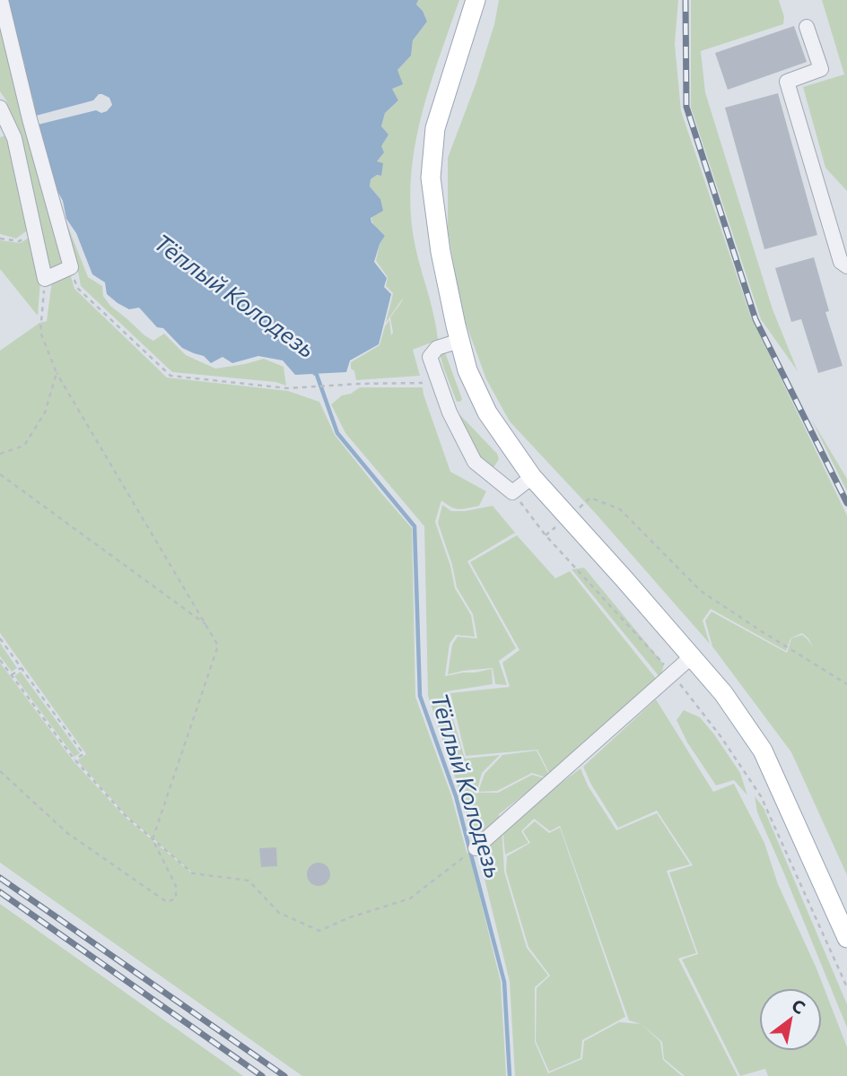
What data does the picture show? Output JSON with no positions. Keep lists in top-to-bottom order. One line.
{"water":["Тёплый Колодезь"],"north":"top right"}
